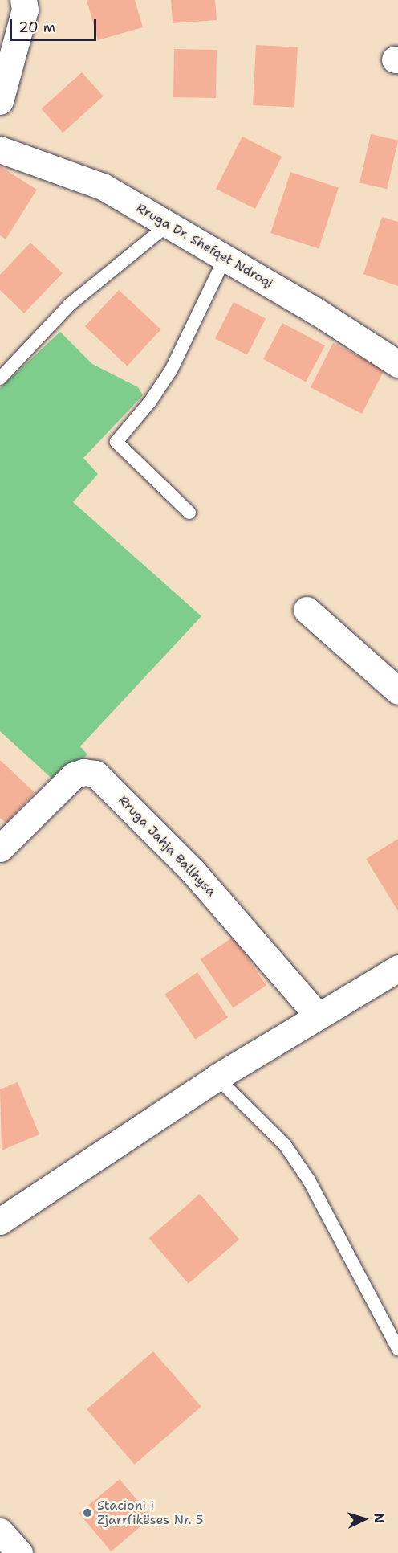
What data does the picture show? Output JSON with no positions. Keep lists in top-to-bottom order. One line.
{"streets":{"street":["Rruga Dr. Shefqet Ndroqi","Rruga Jahja Ballhysa"]},"places":["Stacioni i Zjarrfikëses Nr. 5"],"scale_bar":"20 m","north":"right"}
